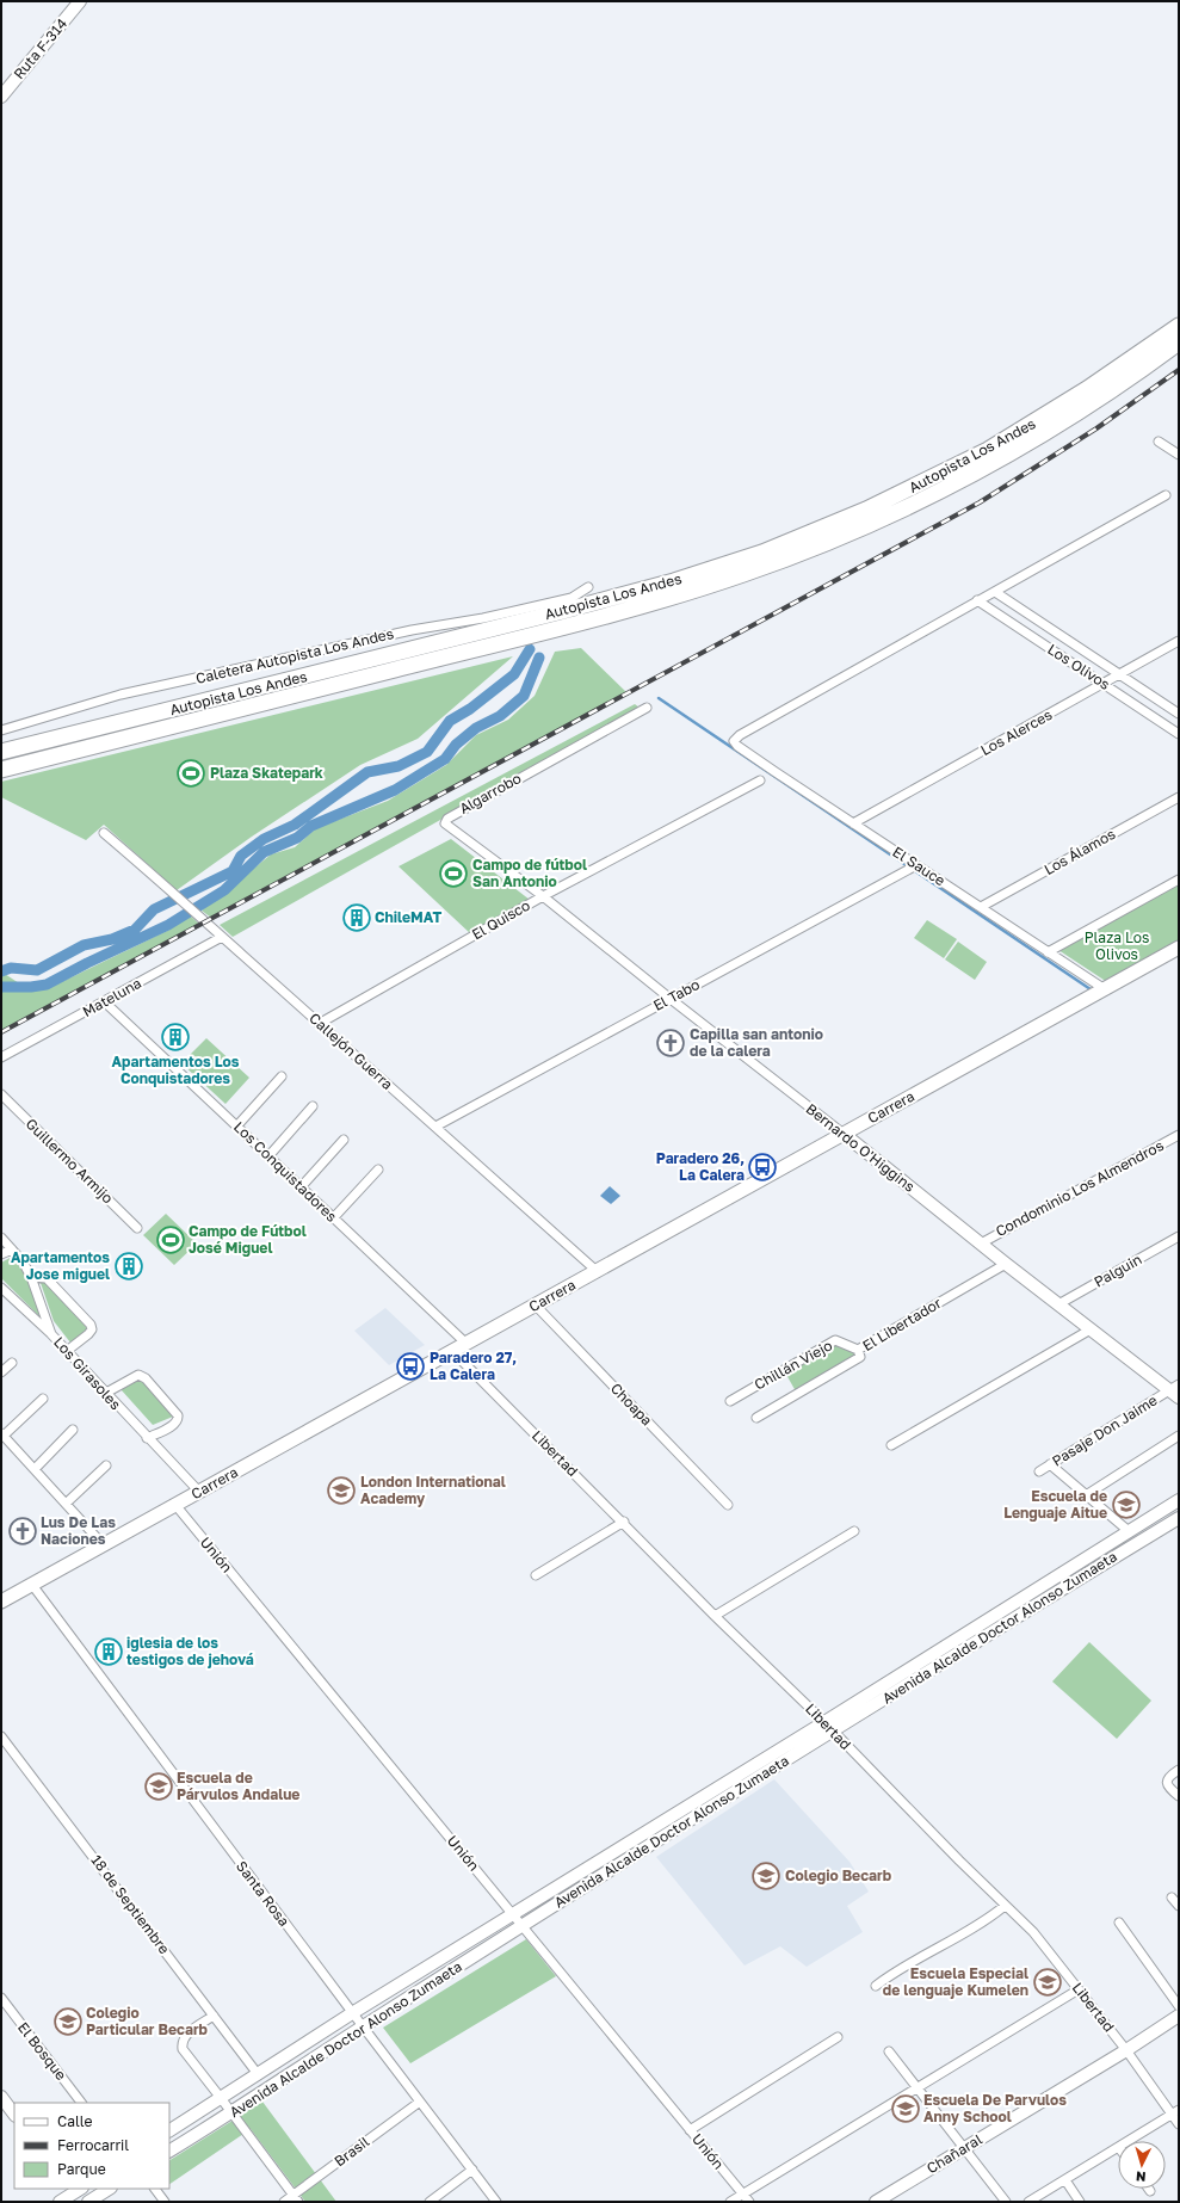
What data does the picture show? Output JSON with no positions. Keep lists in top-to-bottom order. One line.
{"streets":{"highway":["Autopista Los Andes"],"main road":["Carrera"],"street":["Ruta F-314","Caletera Autopista Los Andes","Los Olivos","Los Alerces","Algarrobo","Los Álamos","El Sauce","El Quisco","El Tabo","Mateluna","Callejón Guerra","Bernardo O'Higgins","Guillermo Armijo","Los Conquistadores","Condominio Los Almendros","Palguin","El Libertador","Chillán Viejo","Los Girasoles","Choapa","Pasaje Don Jaime","Libertad","Unión","Avenida Alcalde Doctor Alonso Zumaeta","Santa Rosa","18 de Septiembre","El Bosque","Brasil","Chañaral"]},"crossings":[["Los Olivos","Los Alerces"],["Los Olivos","El Sauce"],["Los Alerces","El Sauce"],["Algarrobo","El Quisco"],["Algarrobo","Bernardo O'Higgins"],["Los Álamos","El Sauce"],["El Sauce","El Tabo"],["El Sauce","Carrera"],["El Quisco","Callejón Guerra"],["El Quisco","Bernardo O'Higgins"],["El Tabo","Callejón Guerra"],["El Tabo","Bernardo O'Higgins"],["Mateluna","Callejón Guerra"],["Mateluna","Los Conquistadores"],["Callejón Guerra","Carrera"],["Carrera","Bernardo O'Higgins"],["Carrera","Los Conquistadores"],["Carrera","Los Girasoles"],["Carrera","Choapa"],["Carrera","Libertad"],["Carrera","Unión"],["Carrera","Santa Rosa"],["Bernardo O'Higgins","Condominio Los Almendros"],["Bernardo O'Higgins","Palguin"],["Bernardo O'Higgins","El Libertador"],["Bernardo O'Higgins","Pasaje Don Jaime"],["El Libertador","Chillán Viejo"],["Libertad","Avenida Alcalde Doctor Alonso Zumaeta"],["Libertad","Chañaral"],["Unión","Avenida Alcalde Doctor Alonso Zumaeta"],["Avenida Alcalde Doctor Alonso Zumaeta","Santa Rosa"],["Avenida Alcalde Doctor Alonso Zumaeta","18 de Septiembre"],["Santa Rosa","Brasil"]],"parks":["Plaza Los Olivos"],"places":{"sports":["Plaza Skatepark","Campo de fútbol San Antonio","Campo de Fútbol José Miguel"],"building":["ChileMAT","Apartamentos Los Conquistadores","Apartamentos Jose miguel","iglesia de los testigos de jehová"],"church":["Capilla san antonio de la calera","Lus De Las Naciones"],"bus stop":["Paradero 26, La Calera","Paradero 27, La Calera"],"school or university":["London International Academy","Escuela de Lenguaje Aitue","Escuela de Párvulos Andalue","Colegio Becarb","Escuela Especial de lenguaje Kumelen","Colegio Particular Becarb","Escuela De Parvulos Anny School"]},"legend":["Calle","Ferrocarril","Parque"],"north":"bottom"}
